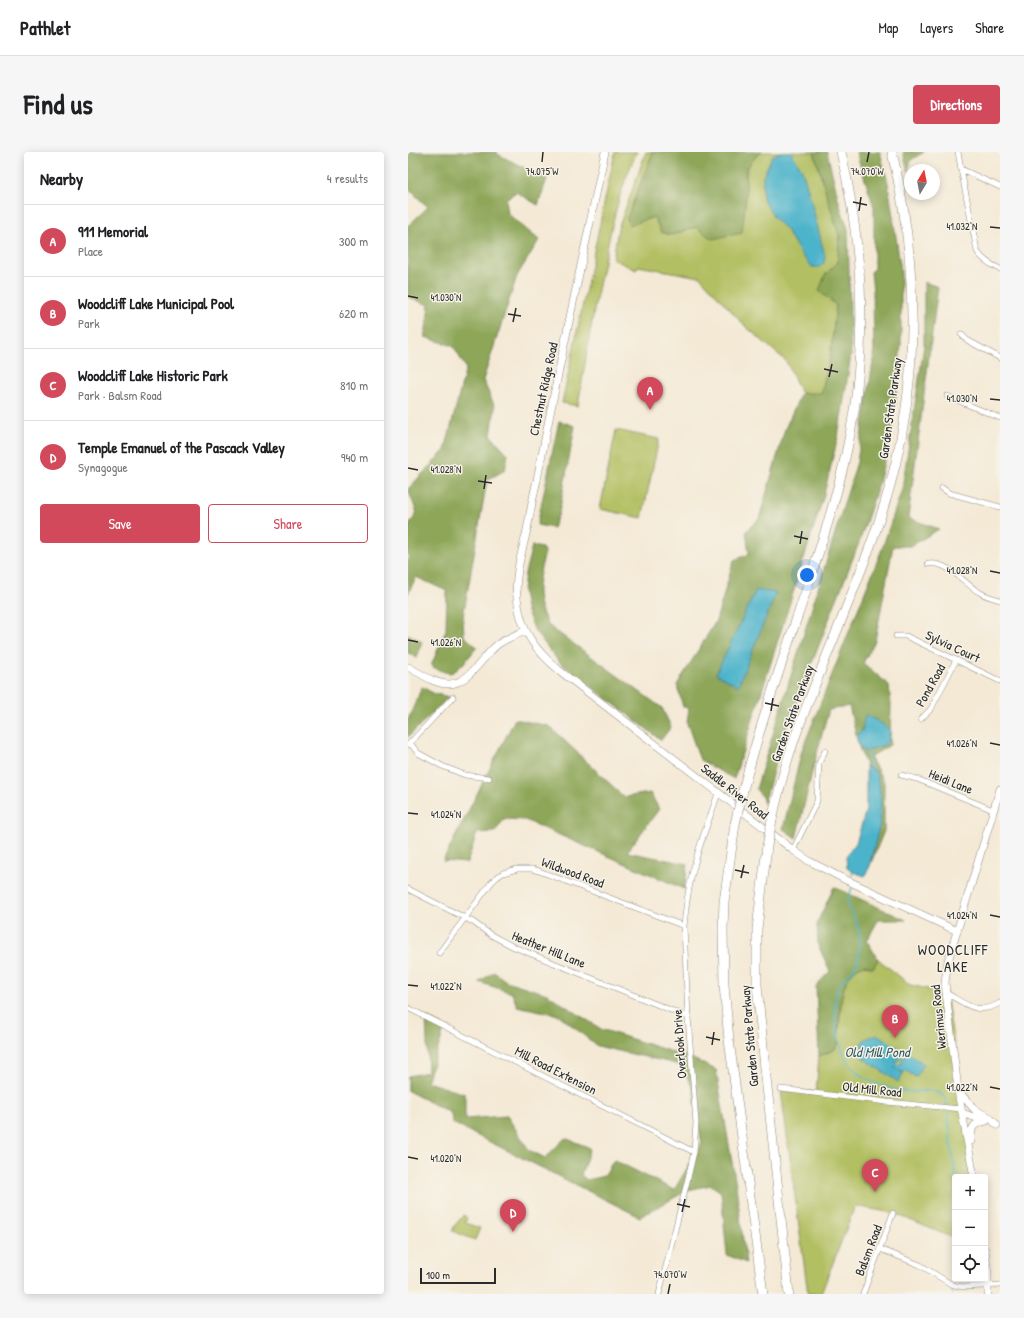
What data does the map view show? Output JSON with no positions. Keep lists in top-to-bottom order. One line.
{"streets":{"highway":["Garden State Parkway"],"main road":["Chestnut Ridge Road","Saddle River Road","Werimus Road"],"street":["Sylvia Court","Pond Road","Heidi Lane","Wildwood Road","Heather Hill Lane","Overlook Drive","Mill Road Extension","Old Mill Road","Balsm Road"]},"crossings":[["Chestnut Ridge Road","Saddle River Road"],["Sylvia Court","Pond Road"],["Heidi Lane","Werimus Road"],["Saddle River Road","Werimus Road"],["Saddle River Road","Overlook Drive"],["Wildwood Road","Heather Hill Lane"],["Wildwood Road","Overlook Drive"],["Heather Hill Lane","Overlook Drive"],["Werimus Road","Old Mill Road"],["Overlook Drive","Mill Road Extension"]],"districts":["WOODCLIFF LAKE"],"water":["Old Mill Pond"],"scale_bar":"100 m","north":"top","page":{"header":"Pathlet","nav":["Map","Layers","Share"],"title":"Find us","buttons":["Directions",["Save","Share"]],"heading":["Nearby","4 results"],"list":[{"mark":"A","name":"911 Memorial","note":"Place","value":"300 m"},{"mark":"B","name":"Woodcliff Lake Municipal Pool","note":"Park","value":"620 m"},{"mark":"C","name":"Woodcliff Lake Historic Park","note":"Park · Balsm Road","value":"810 m"},{"mark":"D","name":"Temple Emanuel of the Pascack Valley","note":"Synagogue","value":"940 m"}],"pins":["A","B","C","D"],"map_buttons":["+","−"],"scale":"100 m"},"coordinates":["74.075°W","74.070°W","41.032°N","41.030°N","41.028°N","41.026°N","41.024°N","41.022°N","41.020°N"]}
